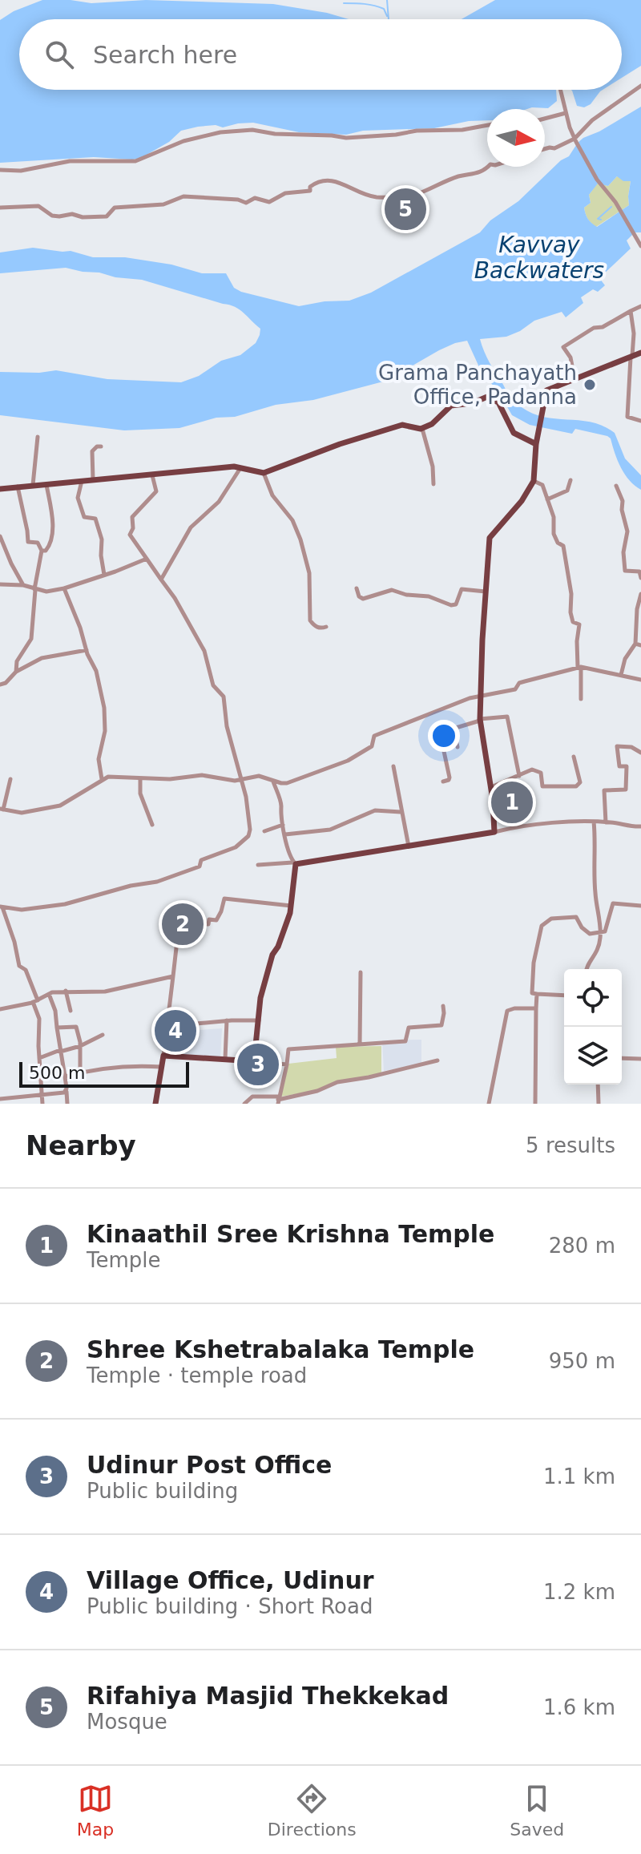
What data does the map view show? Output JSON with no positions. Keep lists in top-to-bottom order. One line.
{"water":["Kavvay Backwaters"],"places":["Grama Panchayath Office, Padanna"],"scale_bar":"500 m","north":"right","page":{"search":"Search here","pins":["5","1","2","4","3"],"scale":"500 m","heading":["Nearby","5 results"],"list":[{"mark":"1","name":"Kinaathil Sree Krishna Temple","note":"Temple","value":"280 m"},{"mark":"2","name":"Shree Kshetrabalaka Temple","note":"Temple · temple road","value":"950 m"},{"mark":"3","name":"Udinur Post Office","note":"Public building","value":"1.1 km"},{"mark":"4","name":"Village Office, Udinur","note":"Public building · Short Road","value":"1.2 km"},{"mark":"5","name":"Rifahiya Masjid Thekkekad","note":"Mosque","value":"1.6 km"}],"nav":["Map","Directions","Saved"]}}
